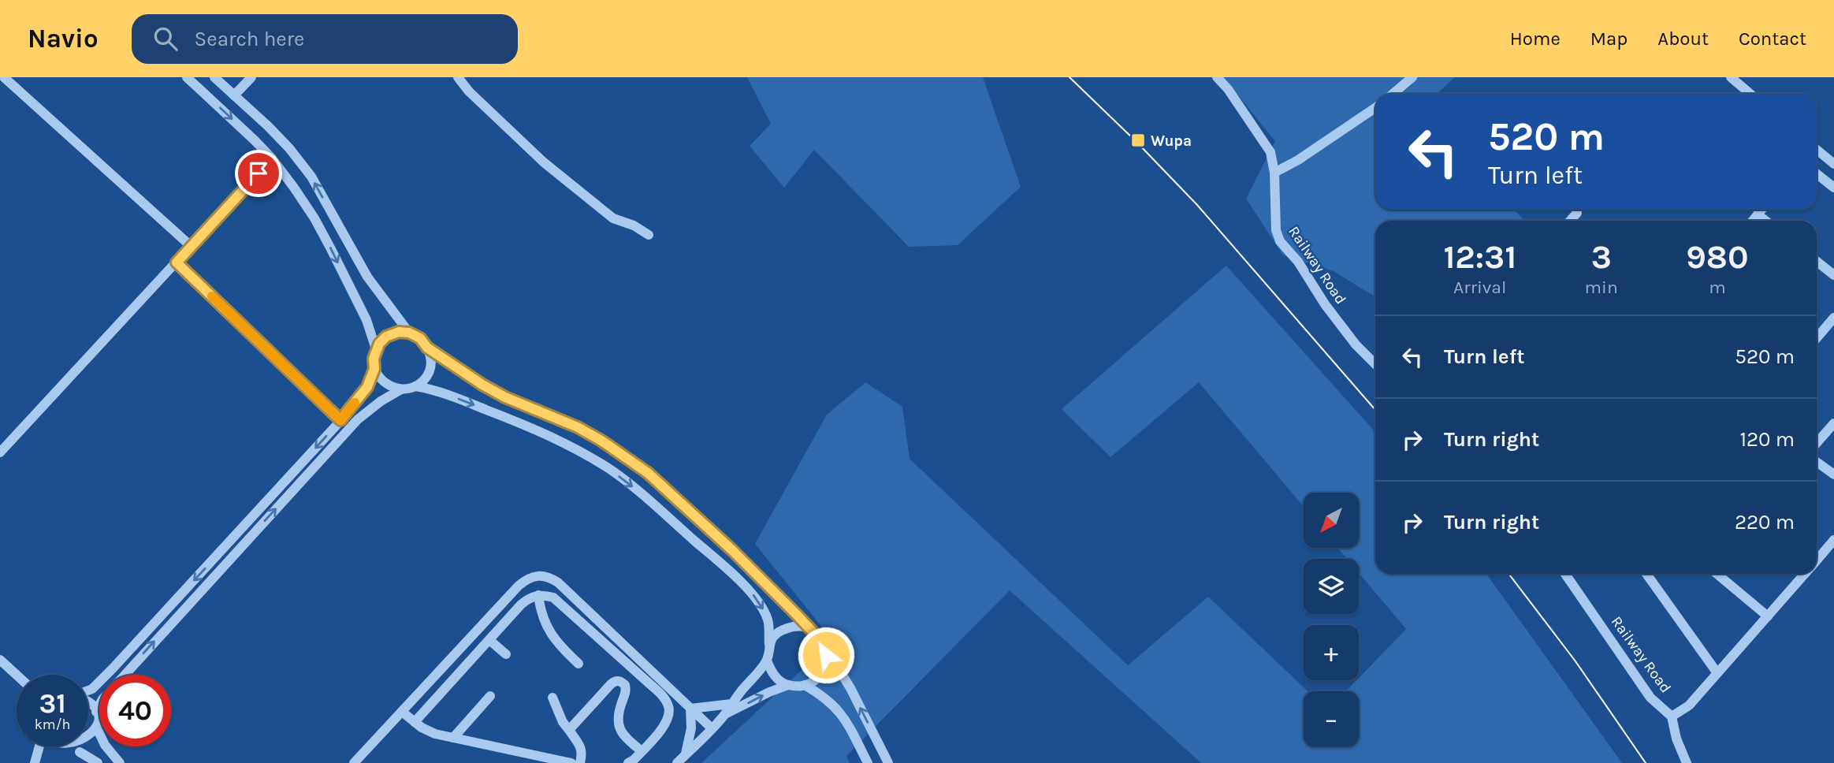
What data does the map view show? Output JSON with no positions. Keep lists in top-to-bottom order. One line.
{"streets":{"street":["Railway Road"]},"places":{"transit":["Wupa"]},"north":"bottom left","page":{"header":"Navio","search":"Search here","nav":["Home","Map","About","Contact"],"turn":["520 m","Turn left"],"eta":["12:31","Arrival","3","min","980","m"],"list":[{"name":"Turn left","value":"520 m"},{"name":"Turn right","value":"120 m"},{"name":"Turn right","value":"220 m"}],"map_buttons":["+","−"],"speed":"31 km/h","limit":"40"}}
